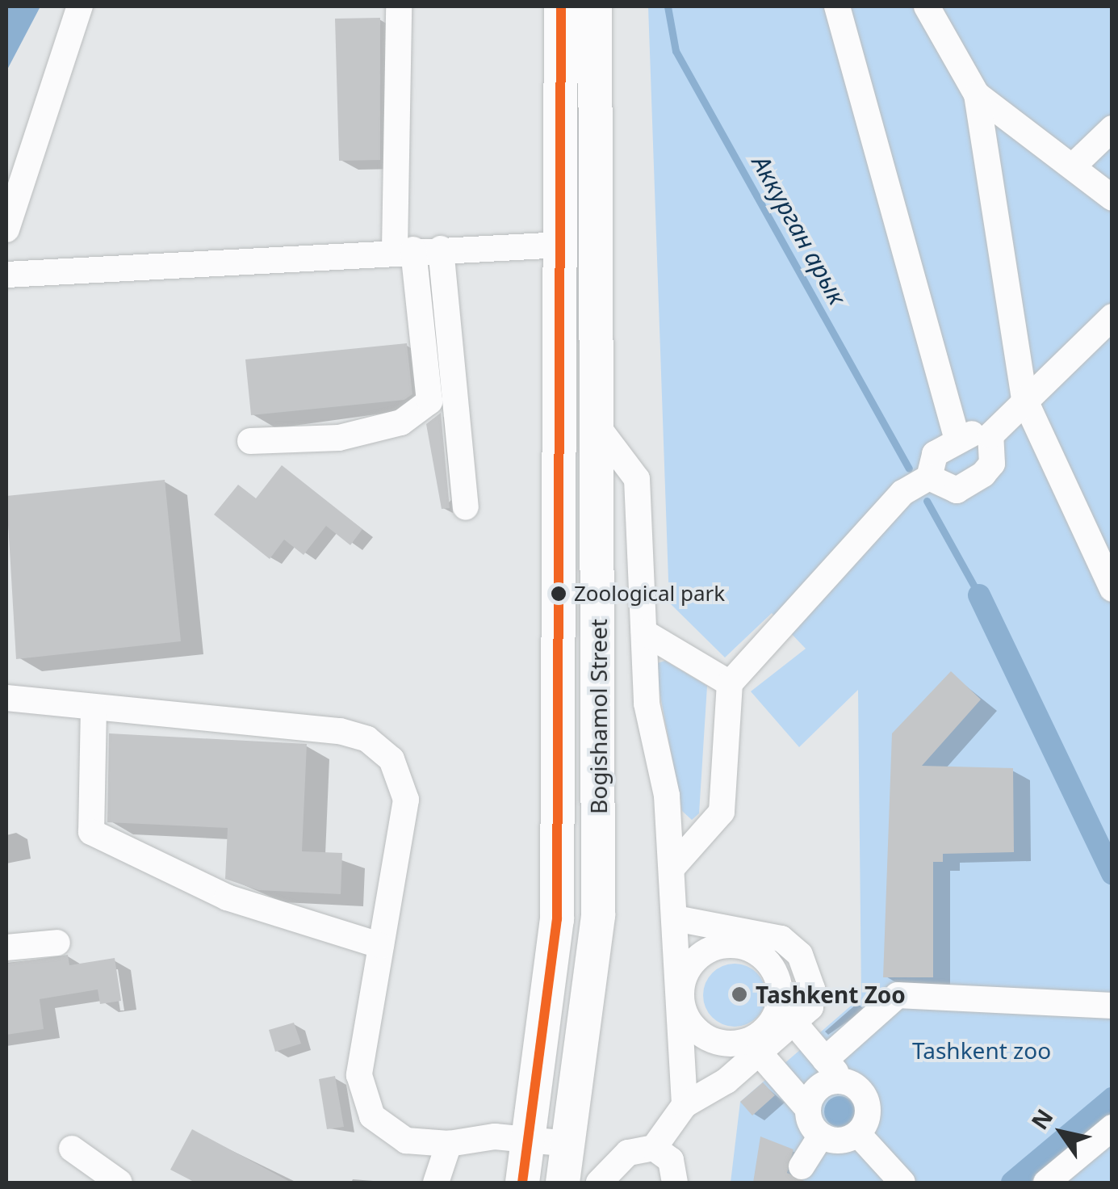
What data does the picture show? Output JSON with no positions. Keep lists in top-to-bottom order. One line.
{"streets":{"main road":["Bogishamol Street"]},"water":["Аккурган арык"],"parks":["Tashkent zoo"],"places":["Zoological park","Tashkent Zoo"],"north":"top left"}
